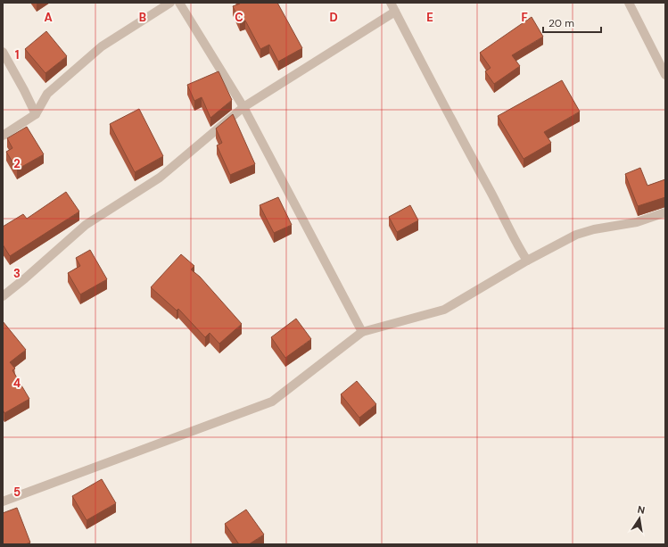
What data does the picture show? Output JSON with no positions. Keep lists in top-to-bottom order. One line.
{"scale_bar":"20 m","north":"top","grid":{"columns":["A","B","C","D","E","F"],"rows":["1","2","3","4","5"]}}
